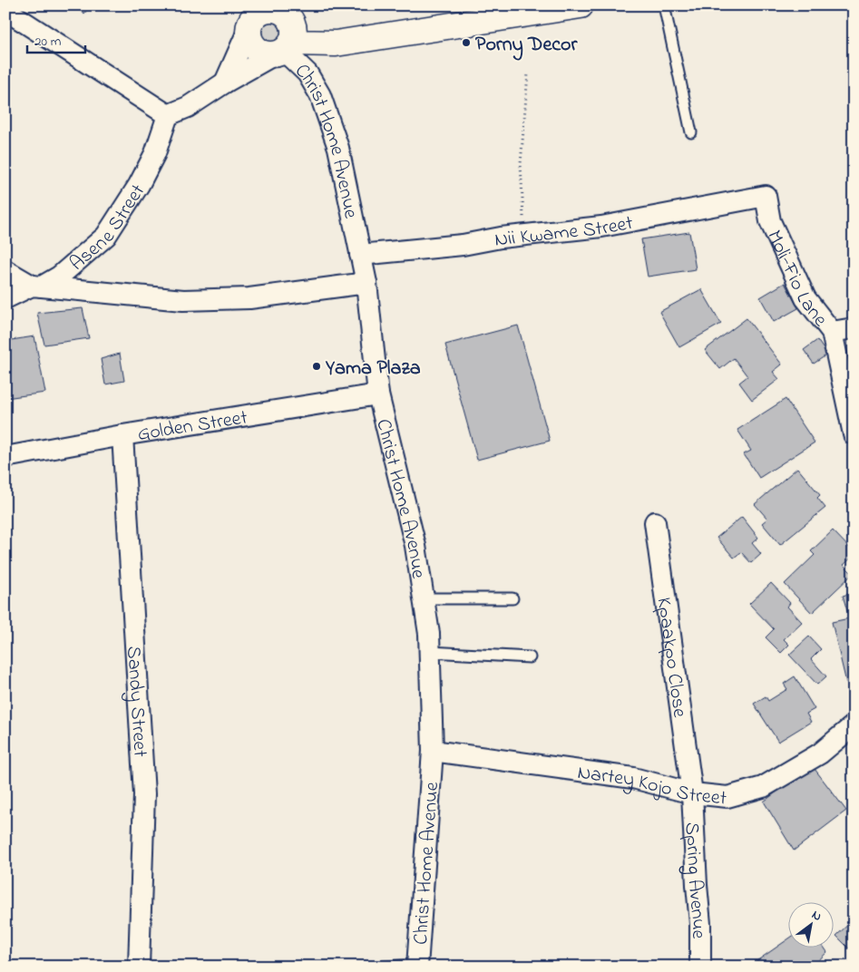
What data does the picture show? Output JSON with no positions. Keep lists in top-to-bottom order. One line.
{"streets":{"street":["Christ Home Avenue","Asene Street","Nii Kwame Street","Moli-Fio Lane","Golden Street","Kpaakpo Close","Sandy Street","Nartey Kojo Street","Spring Avenue"]},"crossings":[["Christ Home Avenue","Nii Kwame Street"],["Christ Home Avenue","Golden Street"],["Christ Home Avenue","Nartey Kojo Street"],["Nii Kwame Street","Moli-Fio Lane"],["Golden Street","Sandy Street"],["Kpaakpo Close","Nartey Kojo Street"],["Kpaakpo Close","Spring Avenue"],["Nartey Kojo Street","Spring Avenue"]],"places":["Porny Decor","Yama Plaza"],"scale_bar":"20 m","north":"top right"}
